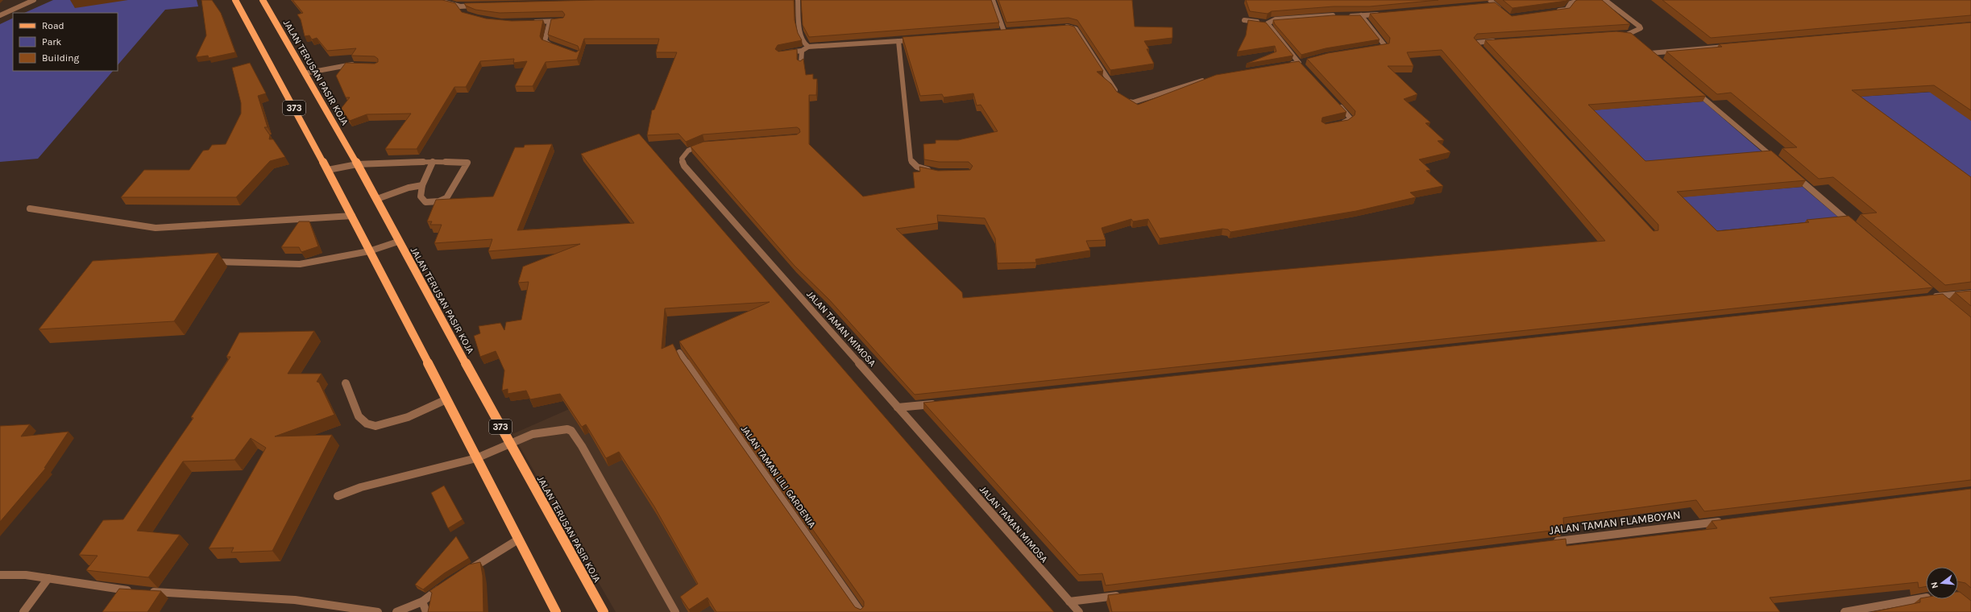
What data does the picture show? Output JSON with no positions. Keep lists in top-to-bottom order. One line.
{"streets":{"main road":["JALAN TERUSAN PASIR KOJA","373"],"street":["JALAN TAMAN MIMOSA","JALAN TAMAN LILI GARDENIA","JALAN TAMAN FLAMBOYAN"]},"legend":["Road","Park","Building"],"north":"left"}
